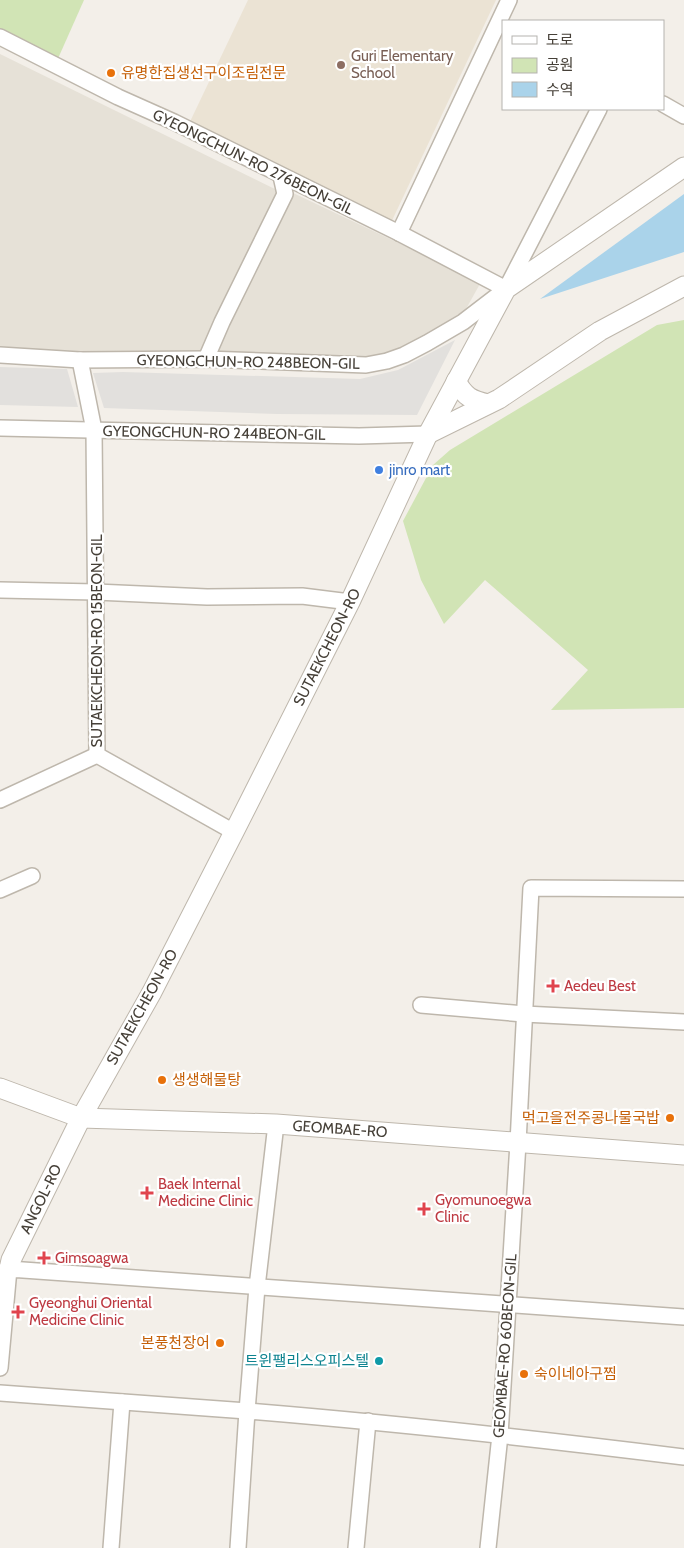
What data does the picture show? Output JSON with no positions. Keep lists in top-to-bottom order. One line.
{"streets":{"street":["GYEONGCHUN-RO 276BEON-GIL","GYEONGCHUN-RO 248BEON-GIL","GYEONGCHUN-RO 244BEON-GIL","SUTAEKCHEON-RO 15BEON-GIL","SUTAEKCHEON-RO","GEOMBAE-RO","ANGOL-RO","GEOMBAE-RO 60BEON-GIL"]},"crossings":[["GYEONGCHUN-RO 276BEON-GIL","GYEONGCHUN-RO 248BEON-GIL"],["GYEONGCHUN-RO 276BEON-GIL","SUTAEKCHEON-RO"],["GYEONGCHUN-RO 248BEON-GIL","SUTAEKCHEON-RO 15BEON-GIL"],["GYEONGCHUN-RO 248BEON-GIL","SUTAEKCHEON-RO"],["GYEONGCHUN-RO 244BEON-GIL","SUTAEKCHEON-RO 15BEON-GIL"],["GYEONGCHUN-RO 244BEON-GIL","SUTAEKCHEON-RO"],["SUTAEKCHEON-RO 15BEON-GIL","SUTAEKCHEON-RO"],["SUTAEKCHEON-RO","GEOMBAE-RO"],["SUTAEKCHEON-RO","ANGOL-RO"],["GEOMBAE-RO","ANGOL-RO"],["GEOMBAE-RO","GEOMBAE-RO 60BEON-GIL"]],"places":{"other":["Guri Elementary School","유명한집생선구이조림전문","jinro mart","생생해물탕","먹고을전주콩나물국밥","본풍천장어","트윈팰리스오피스텔","숙이네아구찜"],"health":["Aedeu Best","Baek Internal Medicine Clinic","Gyomunoegwa Clinic","Gimsoagwa","Gyeonghui Oriental Medicine Clinic"]},"legend":["도로","공원","수역"]}
